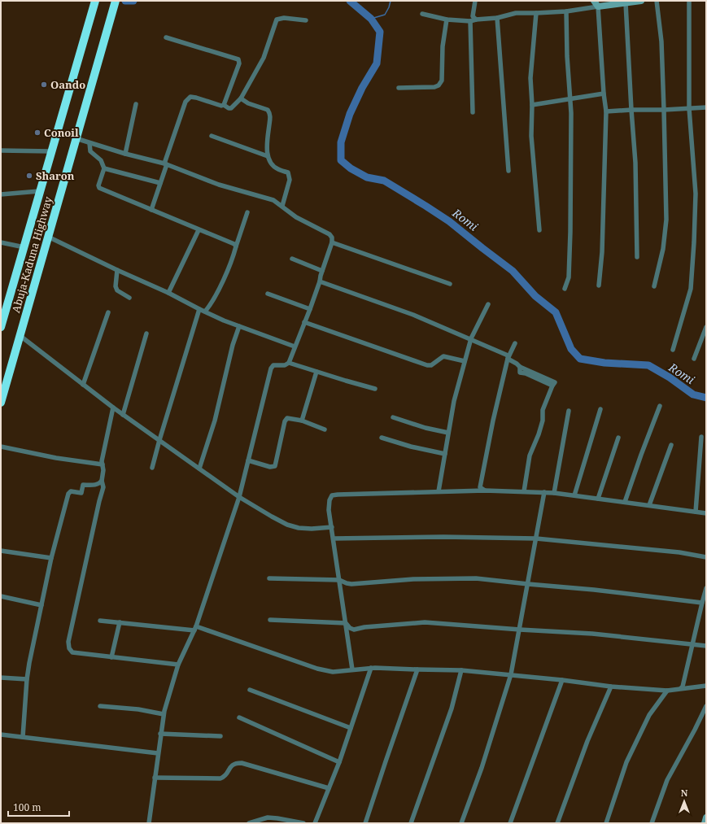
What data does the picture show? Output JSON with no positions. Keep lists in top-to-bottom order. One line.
{"streets":{"highway":["Abuja-Kaduna Highway"]},"water":["Romi"],"places":["Oando","Conoil","Sharon"],"scale_bar":"100 m","north":"top"}
